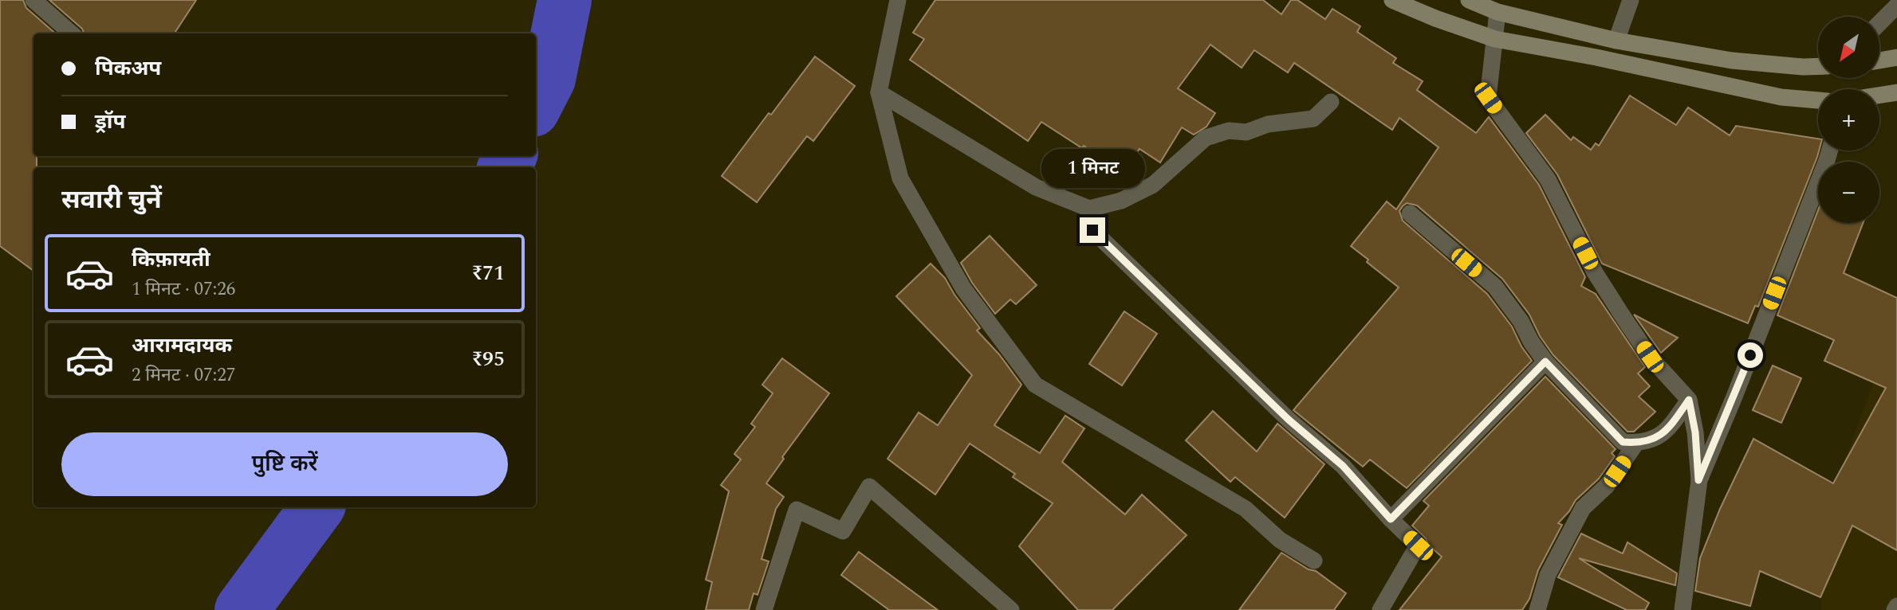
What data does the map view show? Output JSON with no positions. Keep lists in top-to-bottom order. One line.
{"north":"bottom left","page":{"map_buttons":["+","−"],"banner":["पिकअप","ड्रॉप"],"bubble":"1 मिनट","heading":"सवारी चुनें","list":[{"name":"किफ़ायती","note":"1 मिनट · 07:26","value":"₹71"},{"name":"आरामदायक","note":"2 मिनट · 07:27","value":"₹95"}],"buttons":"पुष्टि करें"}}
